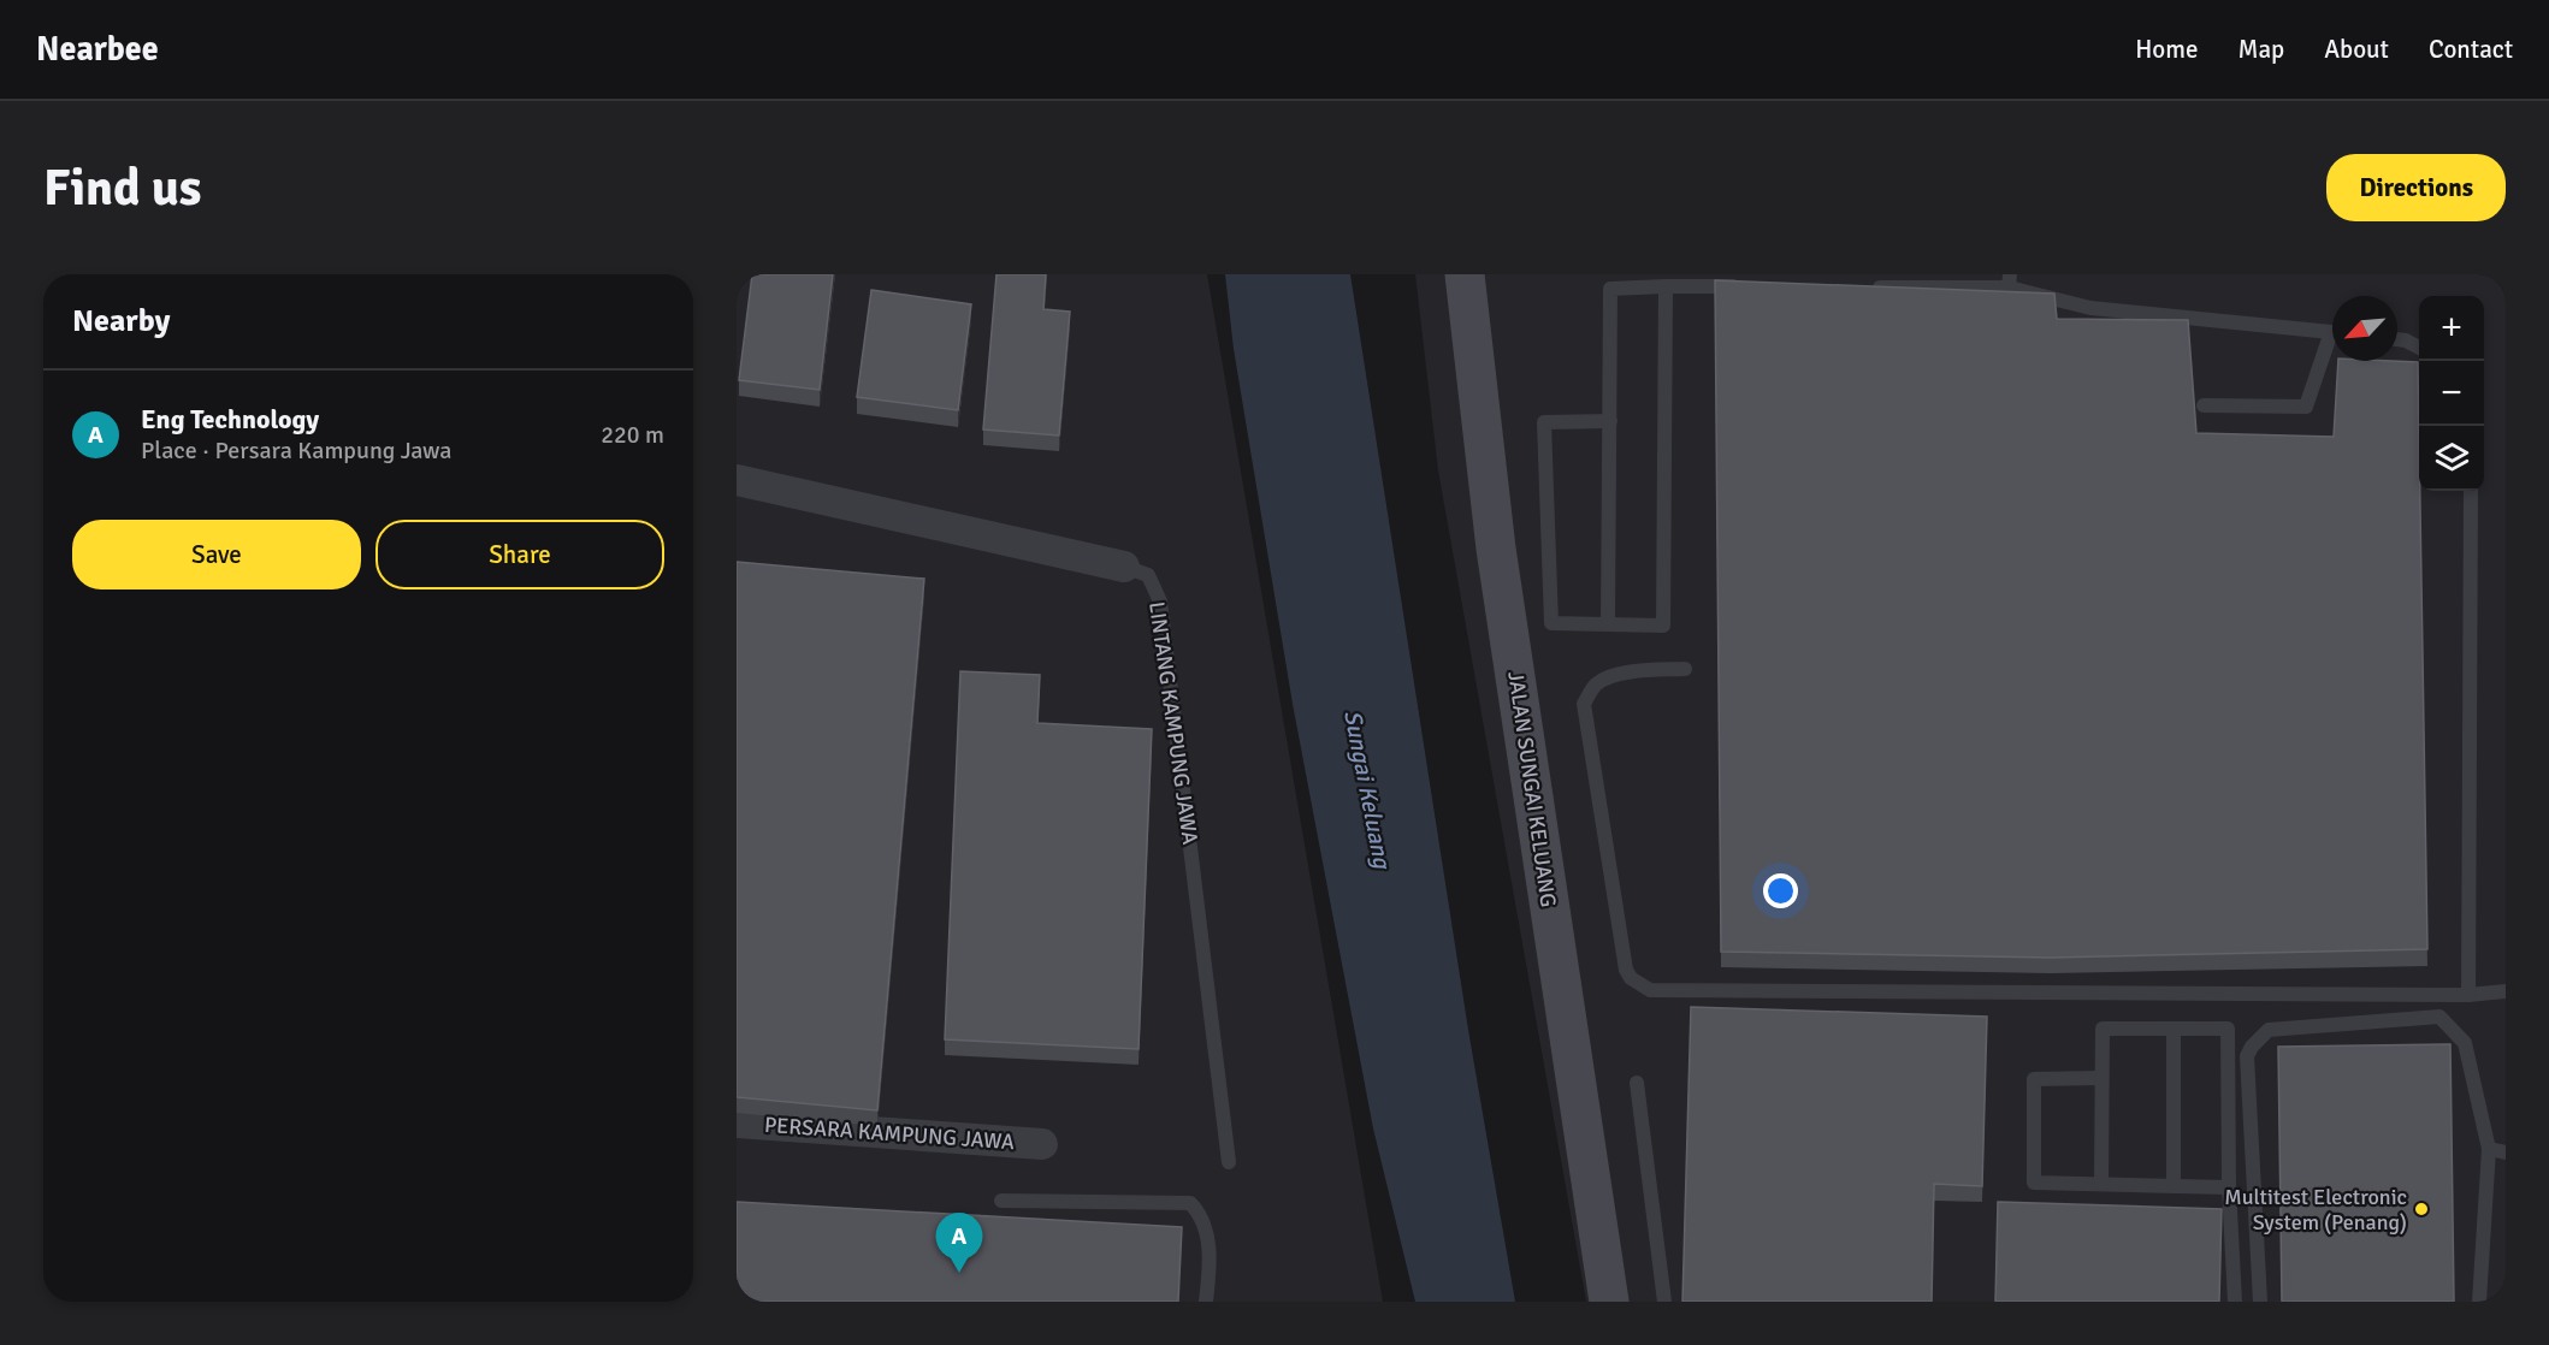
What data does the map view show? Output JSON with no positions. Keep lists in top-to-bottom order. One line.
{"streets":{"street":["LINTANG KAMPUNG JAWA","JALAN SUNGAI KELUANG","PERSARA KAMPUNG JAWA"]},"water":["Sungai Keluang"],"places":["Multitest Electronic System (Penang)"],"north":"bottom left","page":{"header":"Nearbee","nav":["Home","Map","About","Contact"],"buttons":["Directions",["Save","Share"]],"title":"Find us","heading":"Nearby","map_buttons":["+","−"],"list":[{"mark":"A","name":"Eng Technology","note":"Place · Persara Kampung Jawa","value":"220 m"}],"pins":"A"}}
